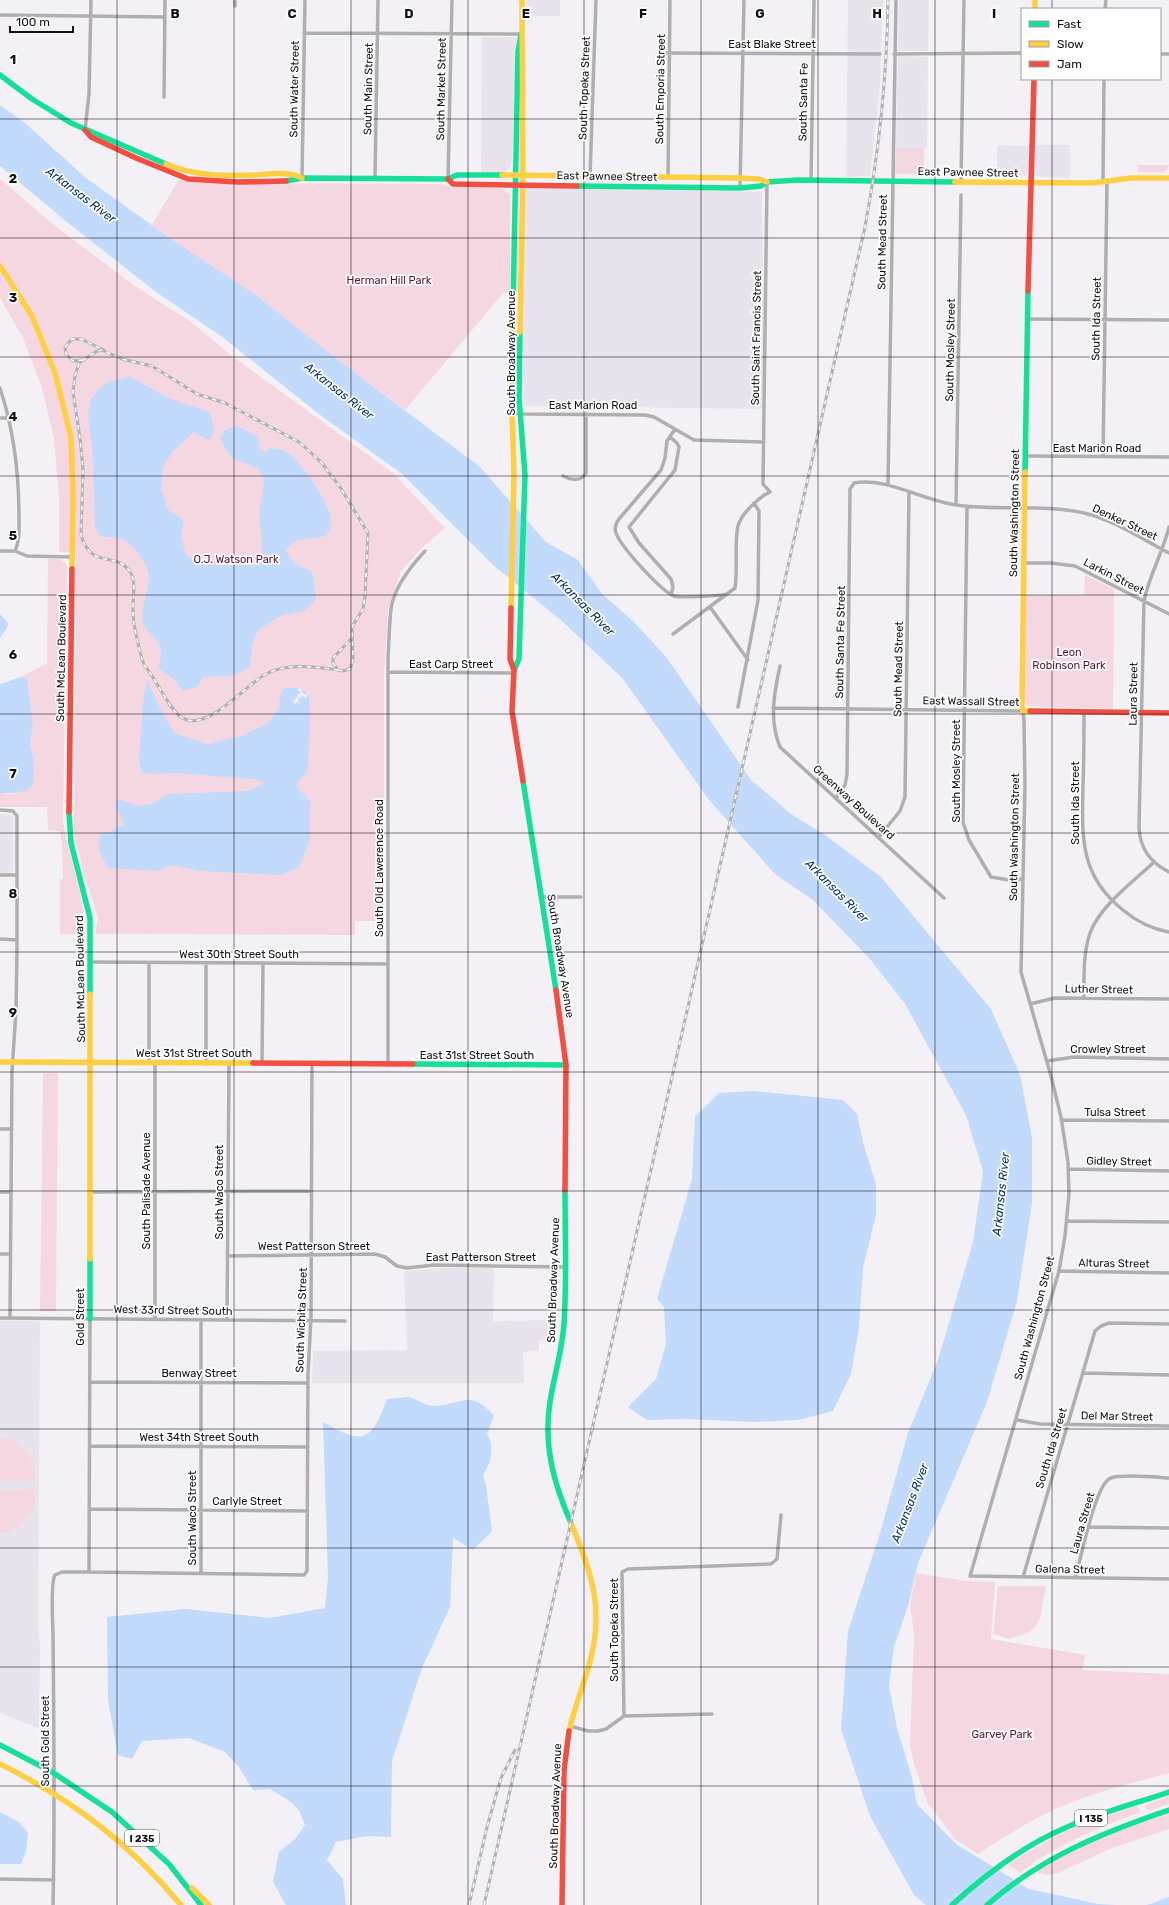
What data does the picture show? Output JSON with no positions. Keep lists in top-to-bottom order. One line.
{"streets":{"main road":["East Pawnee Street","South Broadway Avenue","South Washington Street","South McLean Boulevard","East Wassall Street","West 31st Street South","East 31st Street South","Gold Street","I 135","I 235"],"street":["East Blake Street","South Topeka Street","South Water Street","South Main Street","South Market Street","South Emporia Street","South Santa Fe","South Mead Street","South Ida Street","South Saint Francis Street","South Mosley Street","East Marion Road","Denker Street","Larkin Street","South Santa Fe Street","East Carp Street","Laura Street","Greenway Boulevard","South Old Lawerence Road","West 30th Street South","Luther Street","Crowley Street","Tulsa Street","Gidley Street","South Palisade Avenue","South Waco Street","West Patterson Street","East Patterson Street","Alturas Street","West 33rd Street South","South Wichita Street","Benway Street","Del Mar Street","West 34th Street South","Carlyle Street","Galena Street","South Gold Street"]},"crossings":[["East Blake Street","South Emporia Street"],["East Blake Street","South Santa Fe"],["South Topeka Street","East Pawnee Street"],["South Water Street","East Pawnee Street"],["South Main Street","East Pawnee Street"],["South Market Street","East Pawnee Street"],["South Emporia Street","East Pawnee Street"],["South Santa Fe","East Pawnee Street"],["East Pawnee Street","South Mead Street"],["East Pawnee Street","South Ida Street"],["East Pawnee Street","South Saint Francis Street"],["East Pawnee Street","South Broadway Avenue"],["East Pawnee Street","South Washington Street"],["South Mead Street","South Santa Fe Street"],["South Mead Street","East Wassall Street"],["South Mead Street","Greenway Boulevard"],["South Ida Street","East Marion Road"],["South Ida Street","East Wassall Street"],["South Ida Street","Del Mar Street"],["South Ida Street","Galena Street"],["South Saint Francis Street","East Marion Road"],["South Mosley Street","South Washington Street"],["South Mosley Street","East Wassall Street"],["South Broadway Avenue","East Marion Road"],["South Broadway Avenue","East Carp Street"],["South Broadway Avenue","East 31st Street South"],["South Broadway Avenue","East Patterson Street"],["East Marion Road","South Washington Street"],["South Washington Street","Denker Street"],["South Washington Street","Larkin Street"],["South Washington Street","East Wassall Street"],["South Washington Street","Luther Street"],["South Washington Street","Crowley Street"],["South Washington Street","Tulsa Street"],["South Washington Street","Gidley Street"],["South Washington Street","Alturas Street"],["South Washington Street","Del Mar Street"],["South Washington Street","Galena Street"],["Denker Street","Laura Street"],["Larkin Street","Laura Street"],["South Santa Fe Street","East Wassall Street"],["South Santa Fe Street","Greenway Boulevard"],["South McLean Boulevard","West 30th Street South"],["South McLean Boulevard","West 31st Street South"],["South McLean Boulevard","Gold Street"],["East Carp Street","South Old Lawerence Road"],["Laura Street","East Wassall Street"],["Laura Street","Galena Street"],["East Wassall Street","Greenway Boulevard"],["South Old Lawerence Road","West 30th Street South"],["South Old Lawerence Road","West 31st Street South"],["South Old Lawerence Road","East 31st Street South"],["West 30th Street South","South Palisade Avenue"],["West 31st Street South","East 31st Street South"],["West 31st Street South","South Palisade Avenue"],["West 31st Street South","South Waco Street"],["West 31st Street South","Gold Street"],["West 31st Street South","South Wichita Street"],["South Palisade Avenue","West 33rd Street South"],["South Waco Street","West Patterson Street"],["South Waco Street","West 33rd Street South"],["South Waco Street","South Wichita Street"],["South Waco Street","Benway Street"],["South Waco Street","West 34th Street South"],["South Waco Street","Carlyle Street"],["West Patterson Street","East Patterson Street"],["West Patterson Street","South Wichita Street"],["West 33rd Street South","Gold Street"],["West 33rd Street South","South Wichita Street"],["Gold Street","Benway Street"],["Gold Street","West 34th Street South"],["Gold Street","Carlyle Street"],["Gold Street","South Gold Street"],["South Wichita Street","Benway Street"],["South Wichita Street","West 34th Street South"],["South Wichita Street","Carlyle Street"]],"water":["Arkansas River"],"parks":["Herman Hill Park","O.J. Watson Park","Leon Robinson Park","Garvey Park"],"legend":["Fast","Slow","Jam"],"scale_bar":"100 m","grid":{"columns":["B","C","D","E","F","G","H","I"],"rows":["1","2","3","4","5","6","7","8","9"]}}
